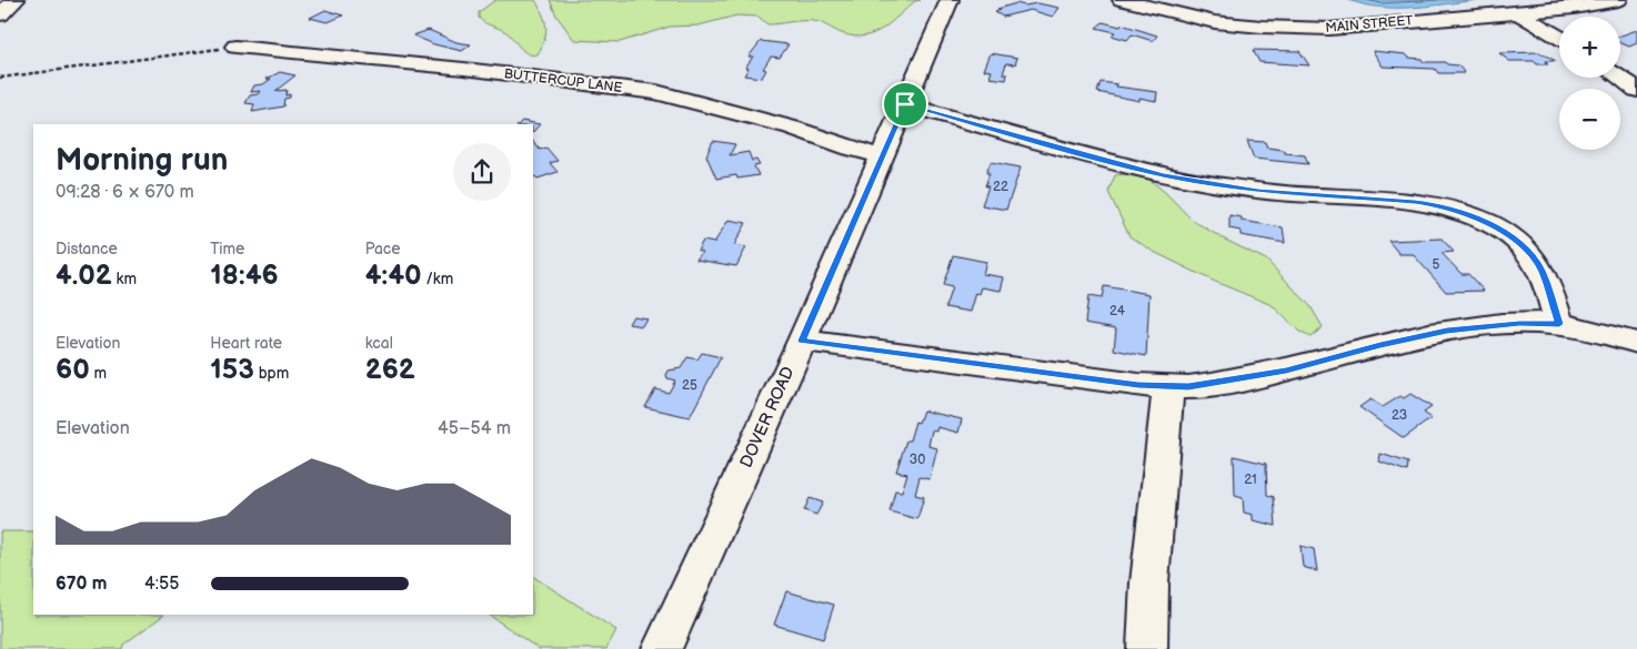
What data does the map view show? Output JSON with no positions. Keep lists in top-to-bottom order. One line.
{"streets":{"street":["MAIN STREET","BUTTERCUP LANE","DOVER ROAD"]},"crossings":[["BUTTERCUP LANE","DOVER ROAD"]],"house_numbers":["22","5","24","25","23","30","21"],"page":{"map_buttons":["+","−"],"heading":["Morning run","09:28 · 6 × 670 m"],"stats":[["Distance","4.02 km"],["Time","18:46"],["Pace","4:40 /km"],["Elevation","60 m"],["Heart rate","153 bpm"],["kcal","262"]],"chart":["Elevation","45–54 m"],"list":[{"name":"670 m","note":"4:55"}]}}
